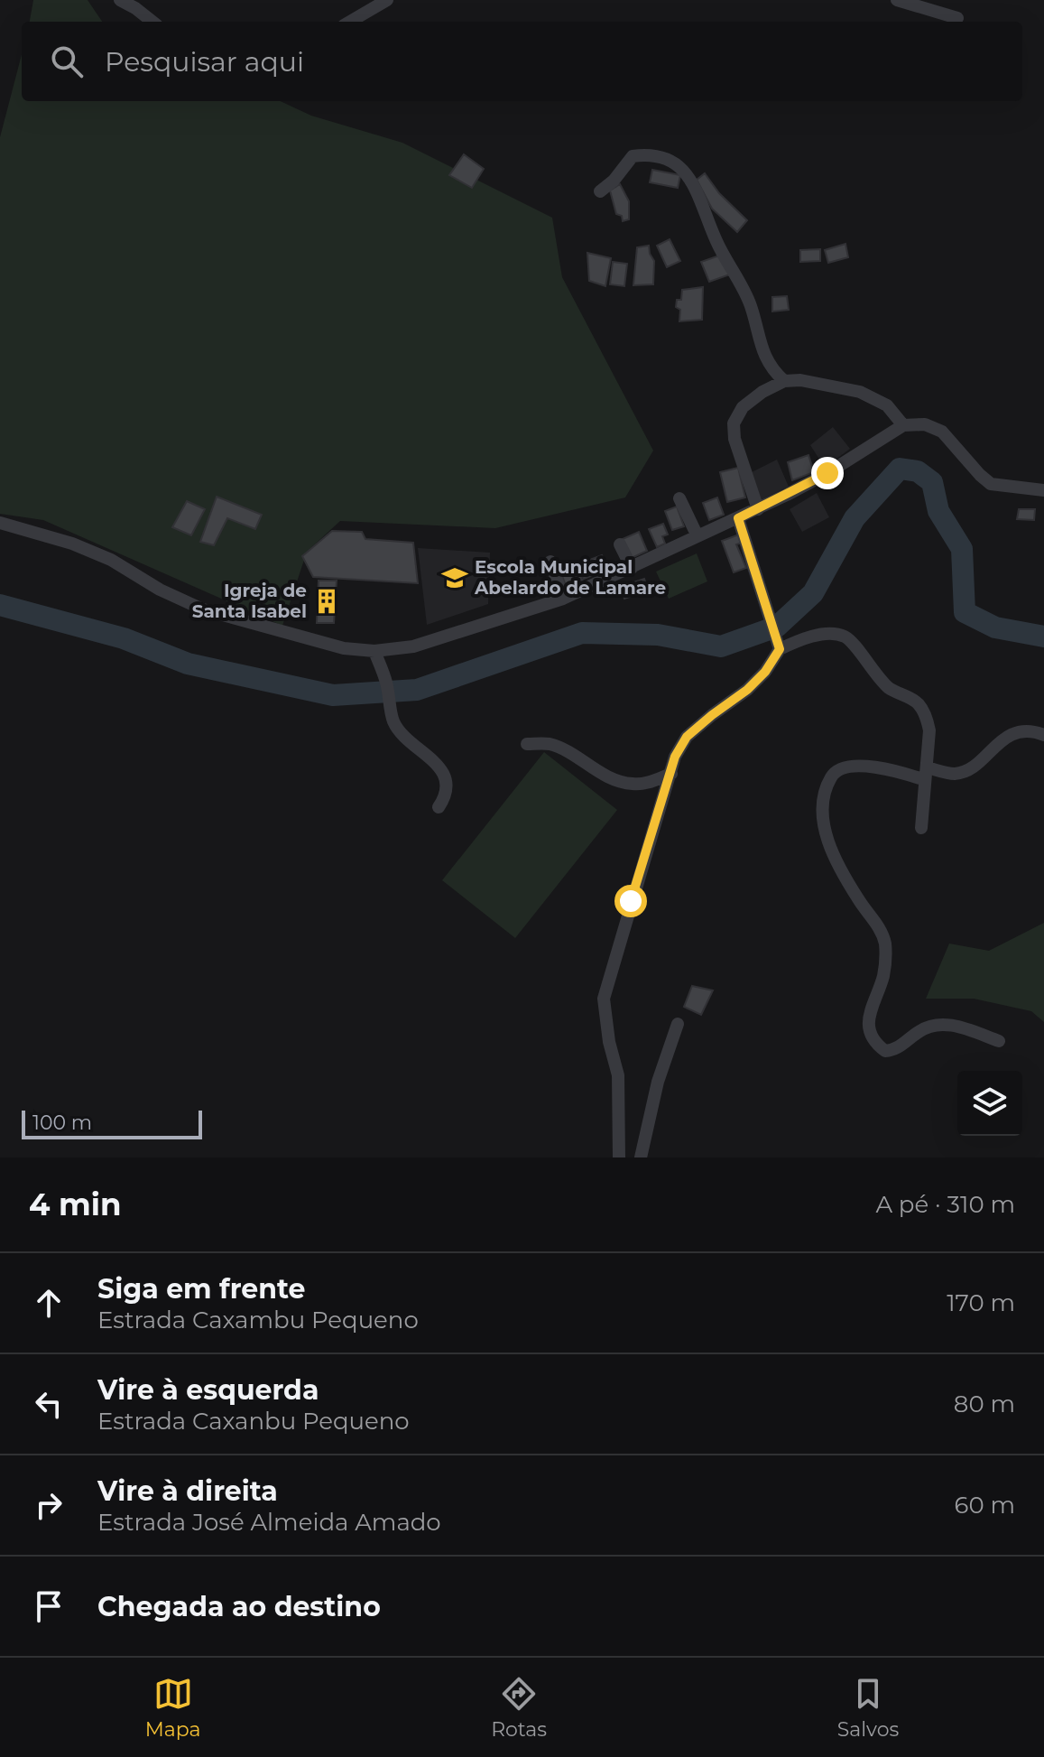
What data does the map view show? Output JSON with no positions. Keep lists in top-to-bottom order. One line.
{"places":{"school or university":["Escola Municipal Abelardo de Lamare"],"building":["Igreja de Santa Isabel"]},"scale_bar":"100 m","page":{"search":"Pesquisar aqui","scale":"100 m","heading":["4 min","A pé · 310 m"],"list":[["Siga em frente","Estrada Caxambu Pequeno","170 m"],["Vire à esquerda","Estrada Caxanbu Pequeno","80 m"],["Vire à direita","Estrada José Almeida Amado","60 m"],"Chegada ao destino"],"nav":["Mapa","Rotas","Salvos"]}}
